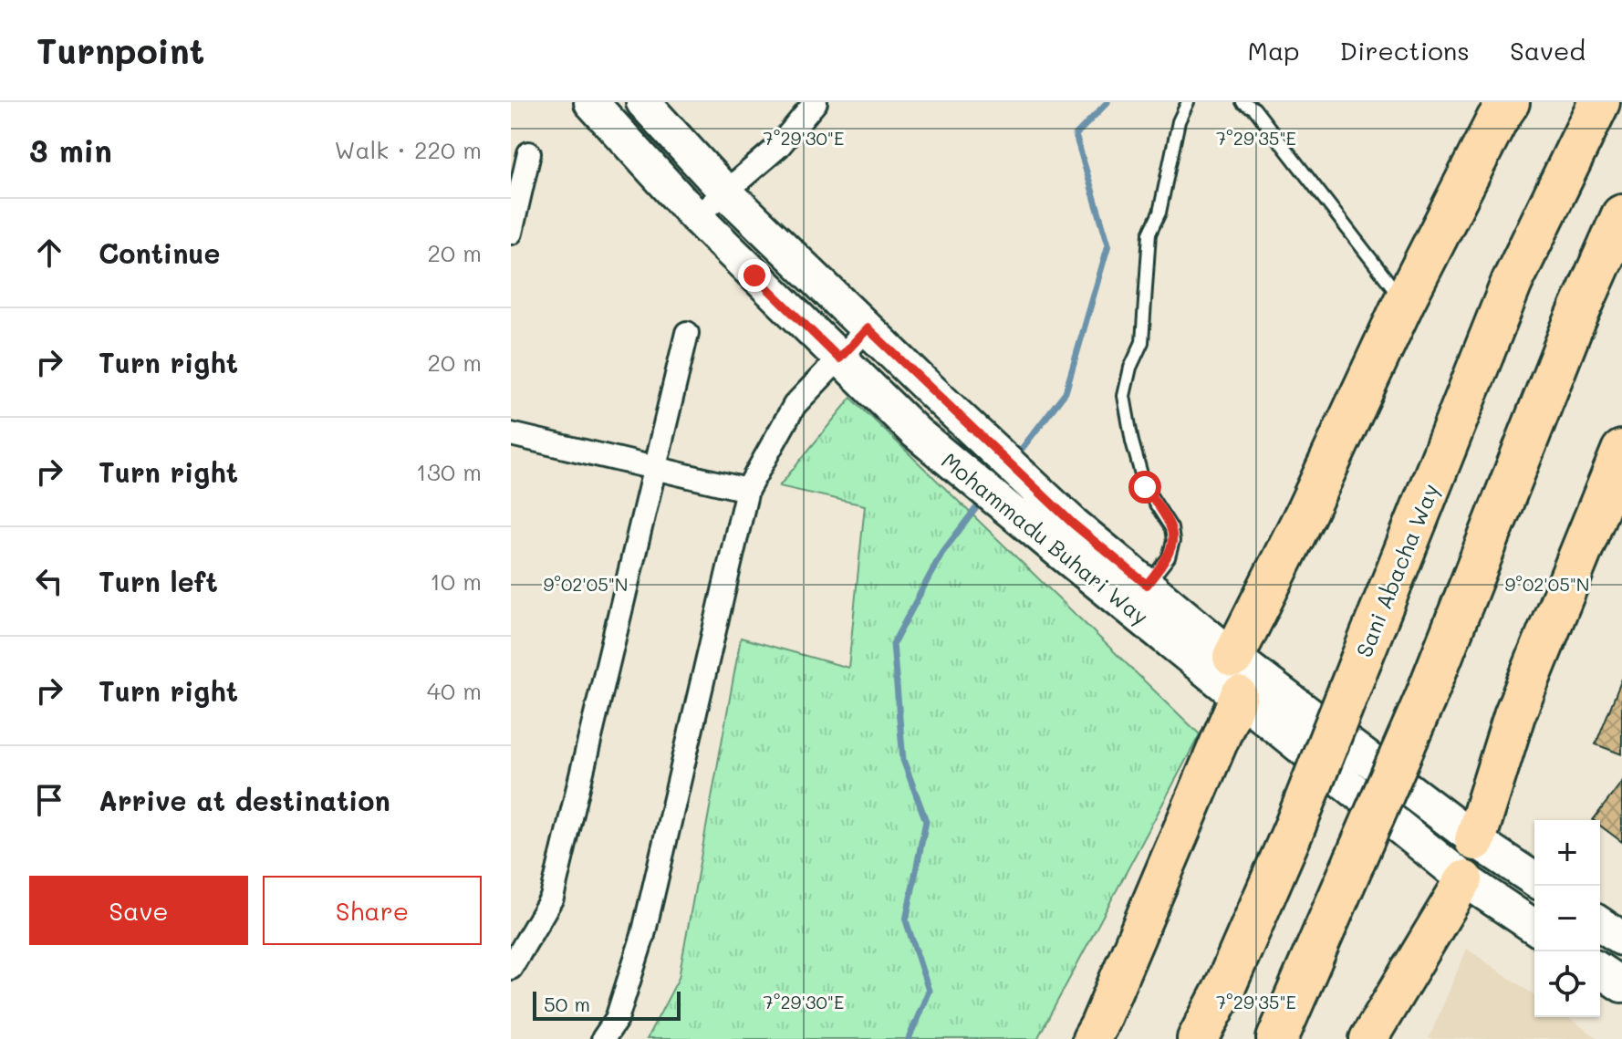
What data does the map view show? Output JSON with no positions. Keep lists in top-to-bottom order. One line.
{"streets":{"highway":["Sani Abacha Way"],"main road":["Mohammadu Buhari Way"]},"scale_bar":"50 m","page":{"header":"Turnpoint","nav":["Map","Directions","Saved"],"heading":["3 min","Walk · 220 m"],"list":[["Continue","20 m"],["Turn right","20 m"],["Turn right","130 m"],["Turn left","10 m"],["Turn right","40 m"],"Arrive at destination"],"map_buttons":["+","−"],"buttons":["Save","Share"],"scale":"50 m"},"coordinates":["7°29'30\"E","7°29'35\"E","9°02'05\"N"]}
